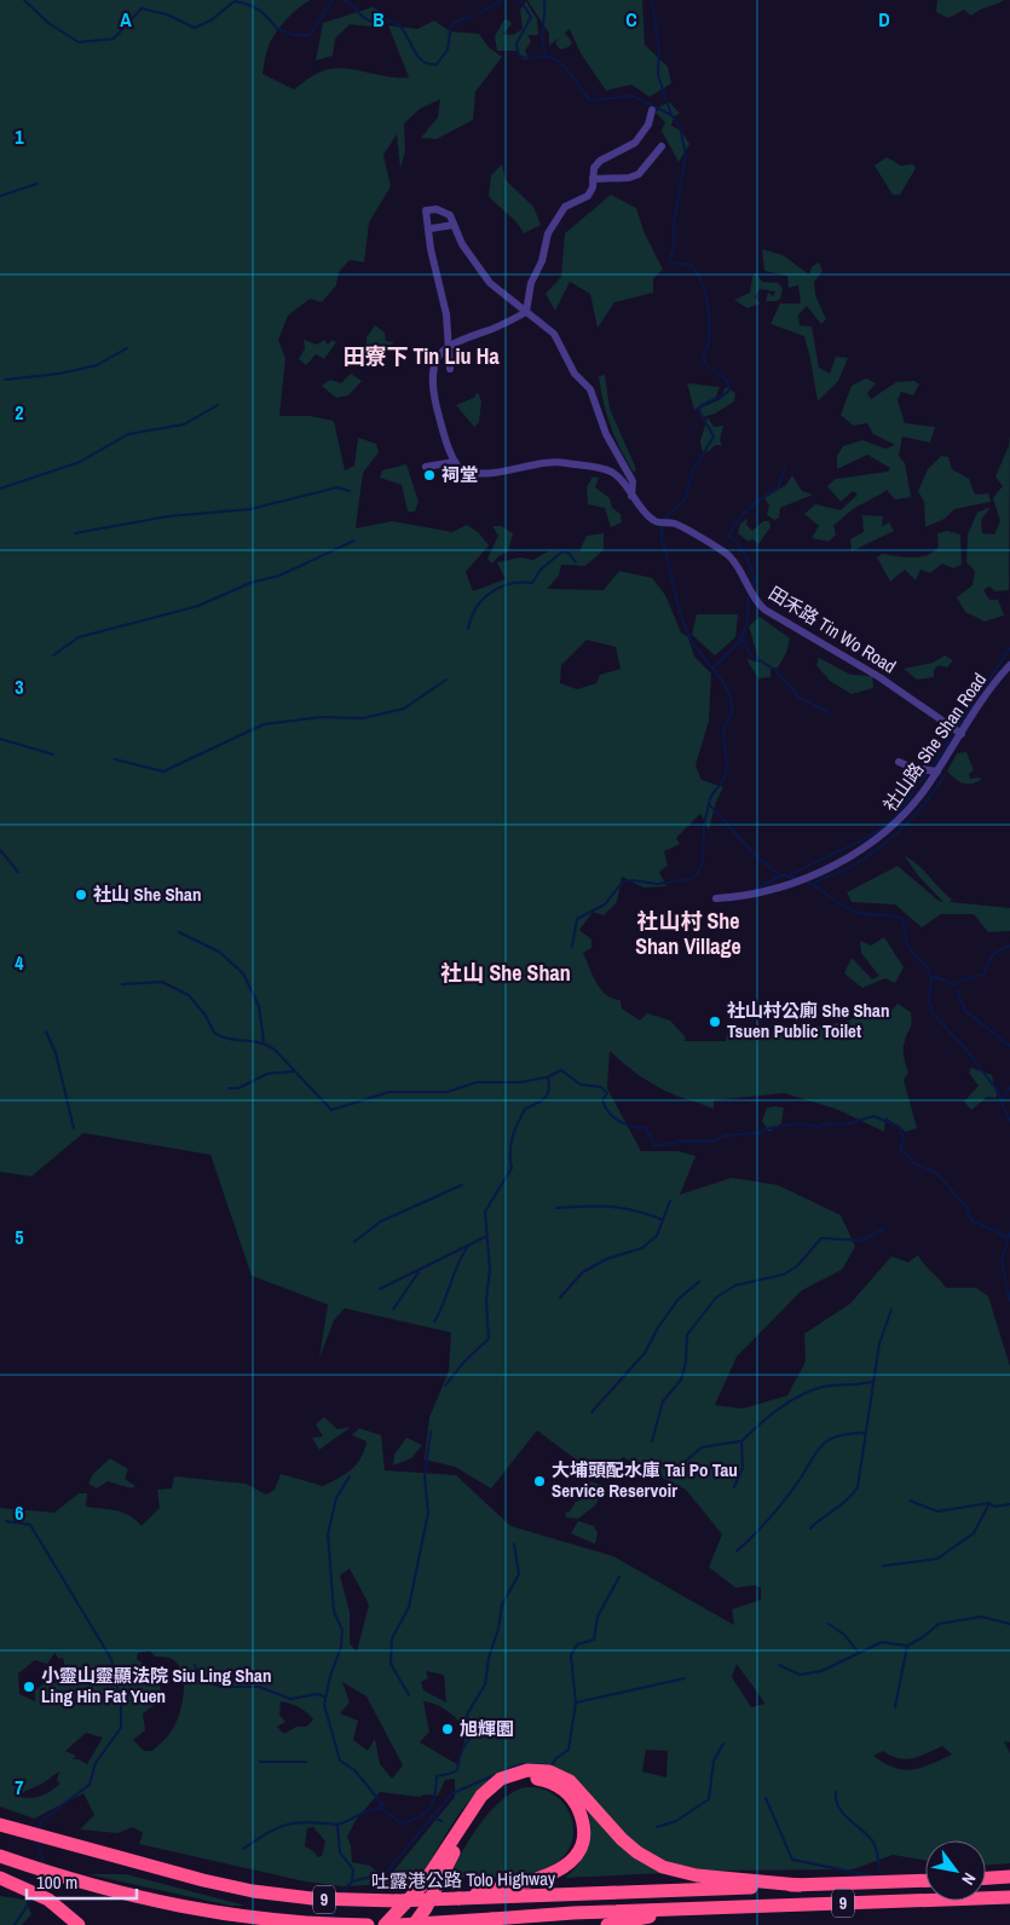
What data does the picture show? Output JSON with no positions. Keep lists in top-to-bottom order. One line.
{"streets":{"highway":["吐露港公路 Tolo Highway","9"],"street":["田禾路 Tin Wo Road","社山路 She Shan Road"]},"crossings":[["田禾路 Tin Wo Road","社山路 She Shan Road"]],"districts":["田寮下 Tin Liu Ha","社山村 She Shan Village","社山 She Shan"],"places":["祠堂","社山 She Shan","社山村公廁 She Shan Tsuen Public Toilet","大埔頭配水庫 Tai Po Tau Service Reservoir","小靈山靈顯法院 Siu Ling Shan Ling Hin Fat Yuen","旭輝園"],"scale_bar":"100 m","north":"bottom right","grid":{"columns":["A","B","C","D"],"rows":["1","2","3","4","5","6","7"]}}
